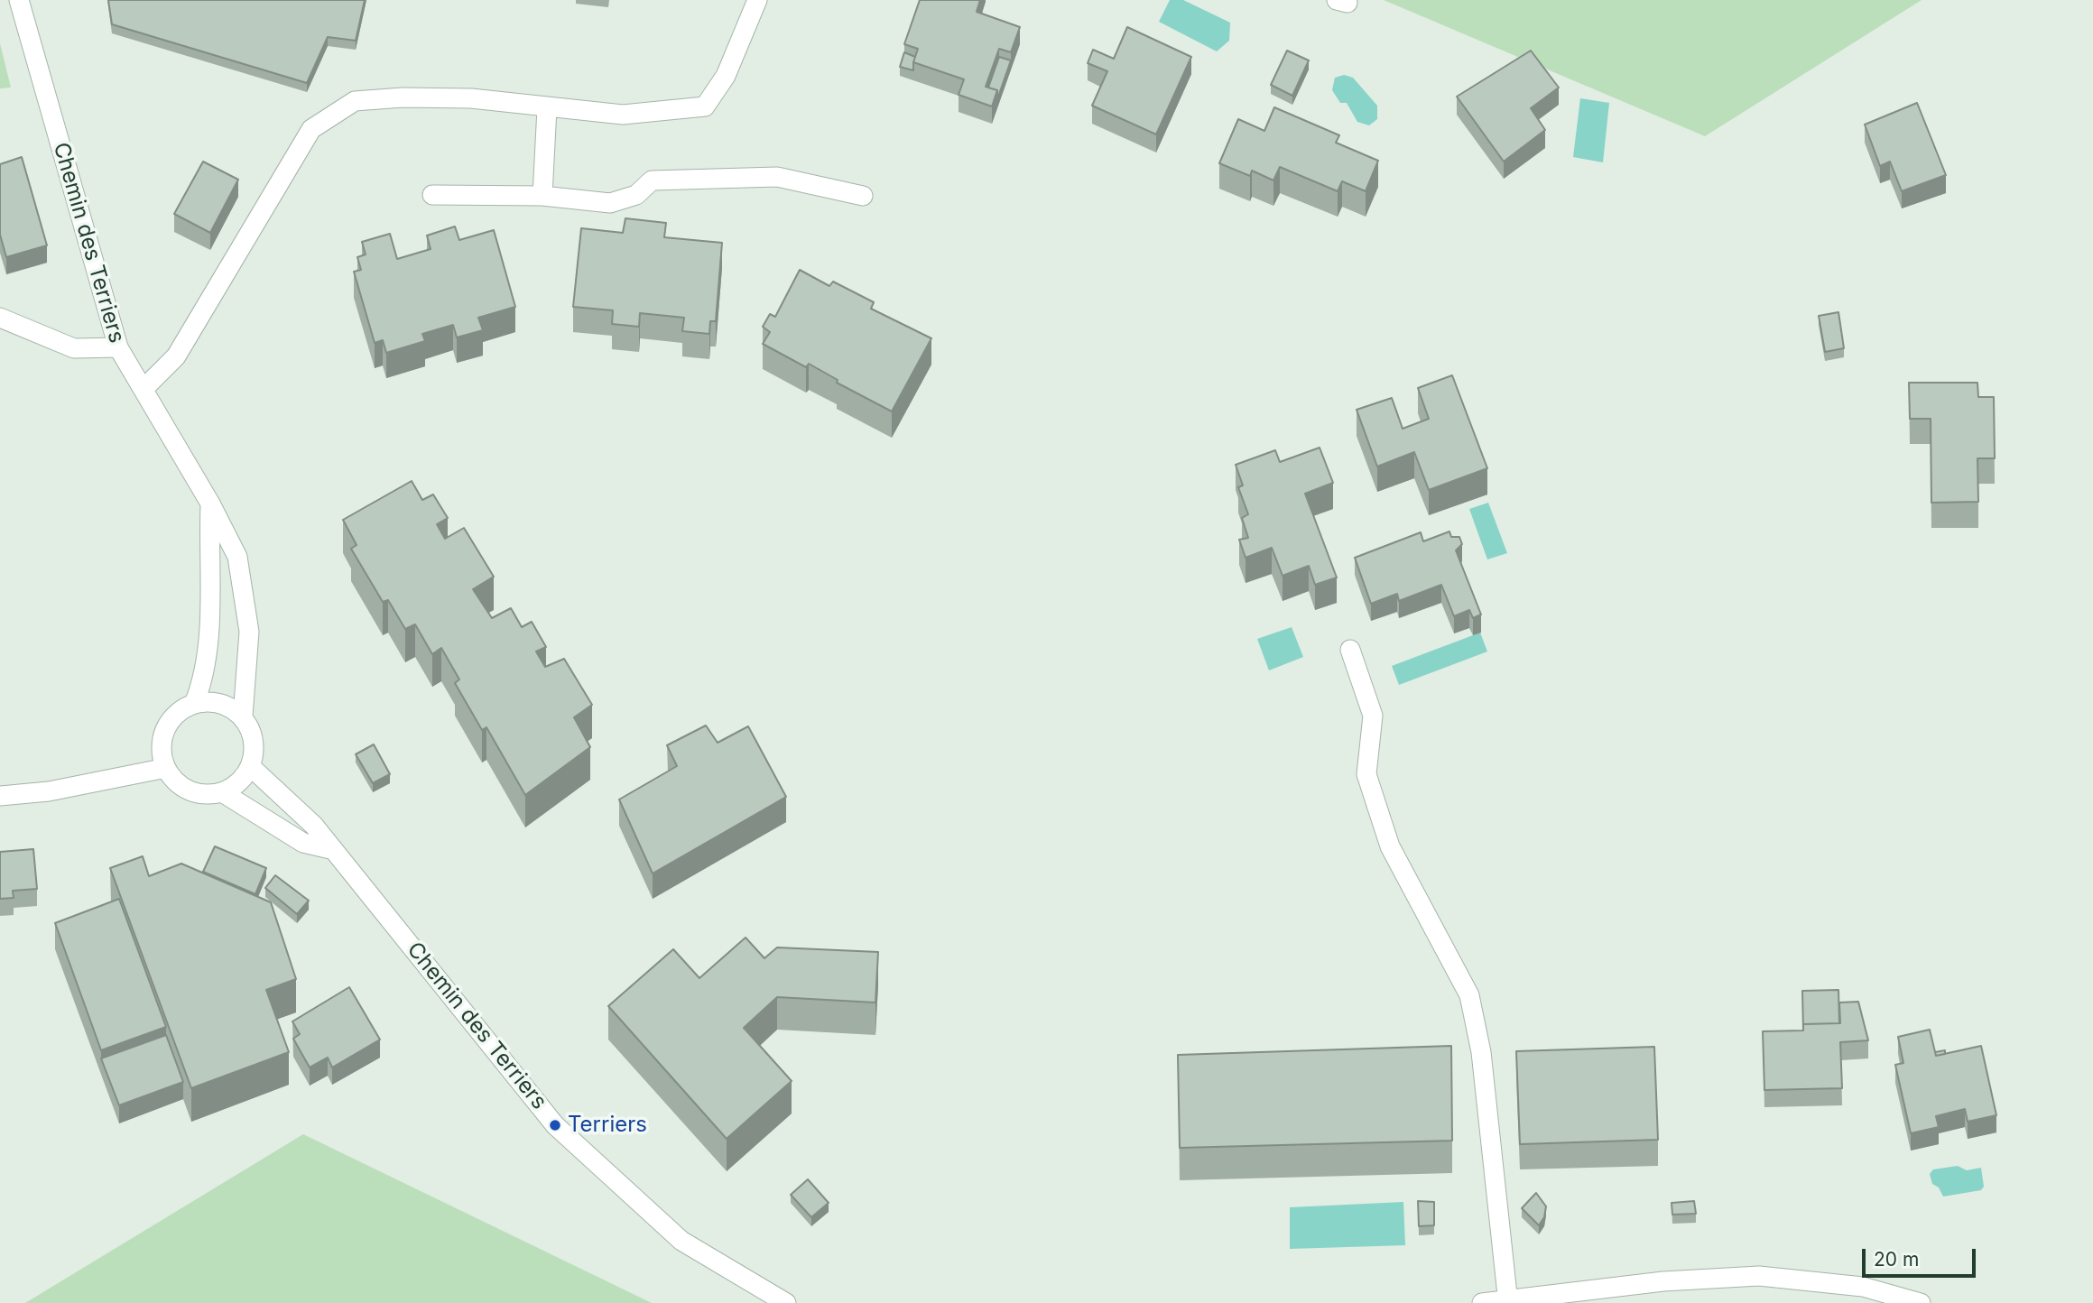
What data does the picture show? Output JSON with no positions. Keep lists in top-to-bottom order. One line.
{"streets":{"street":["Chemin des Terriers"]},"places":["Terriers"],"scale_bar":"20 m"}
